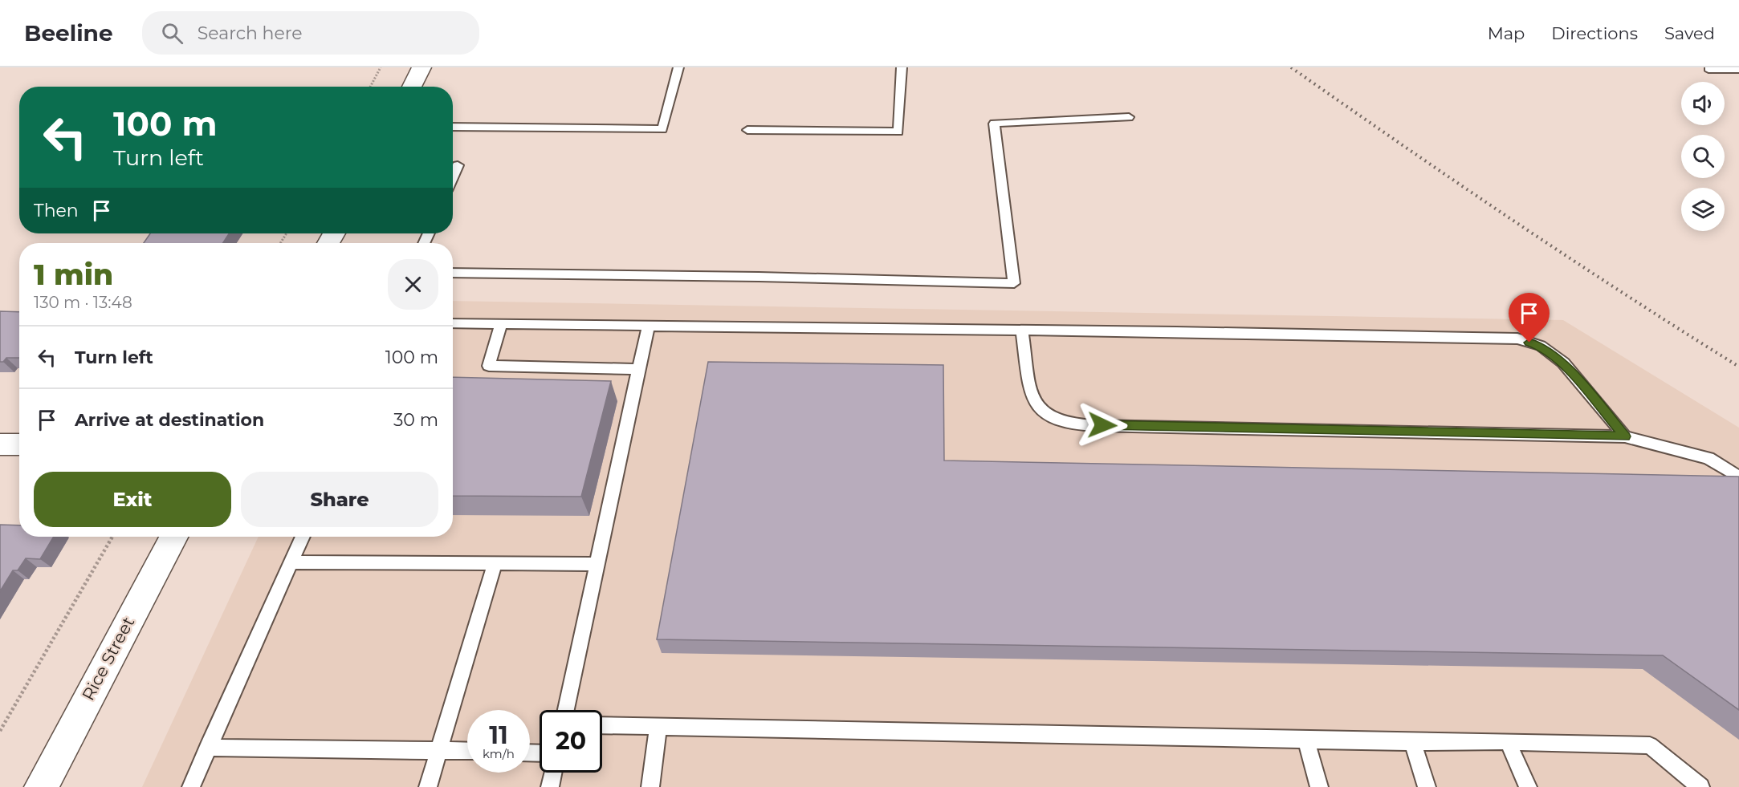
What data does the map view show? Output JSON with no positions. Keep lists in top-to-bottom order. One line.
{"streets":{"main road":["Rice Street"]},"page":{"header":"Beeline","search":"Search here","nav":["Map","Directions","Saved"],"turn":["100 m","Turn left"],"then":"Then","heading":["1 min","130 m · 13:48"],"list":[{"name":"Turn left","value":"100 m"},{"name":"Arrive at destination","value":"30 m"}],"buttons":["Exit","Share"],"speed":"11 km/h","limit":"20"}}
